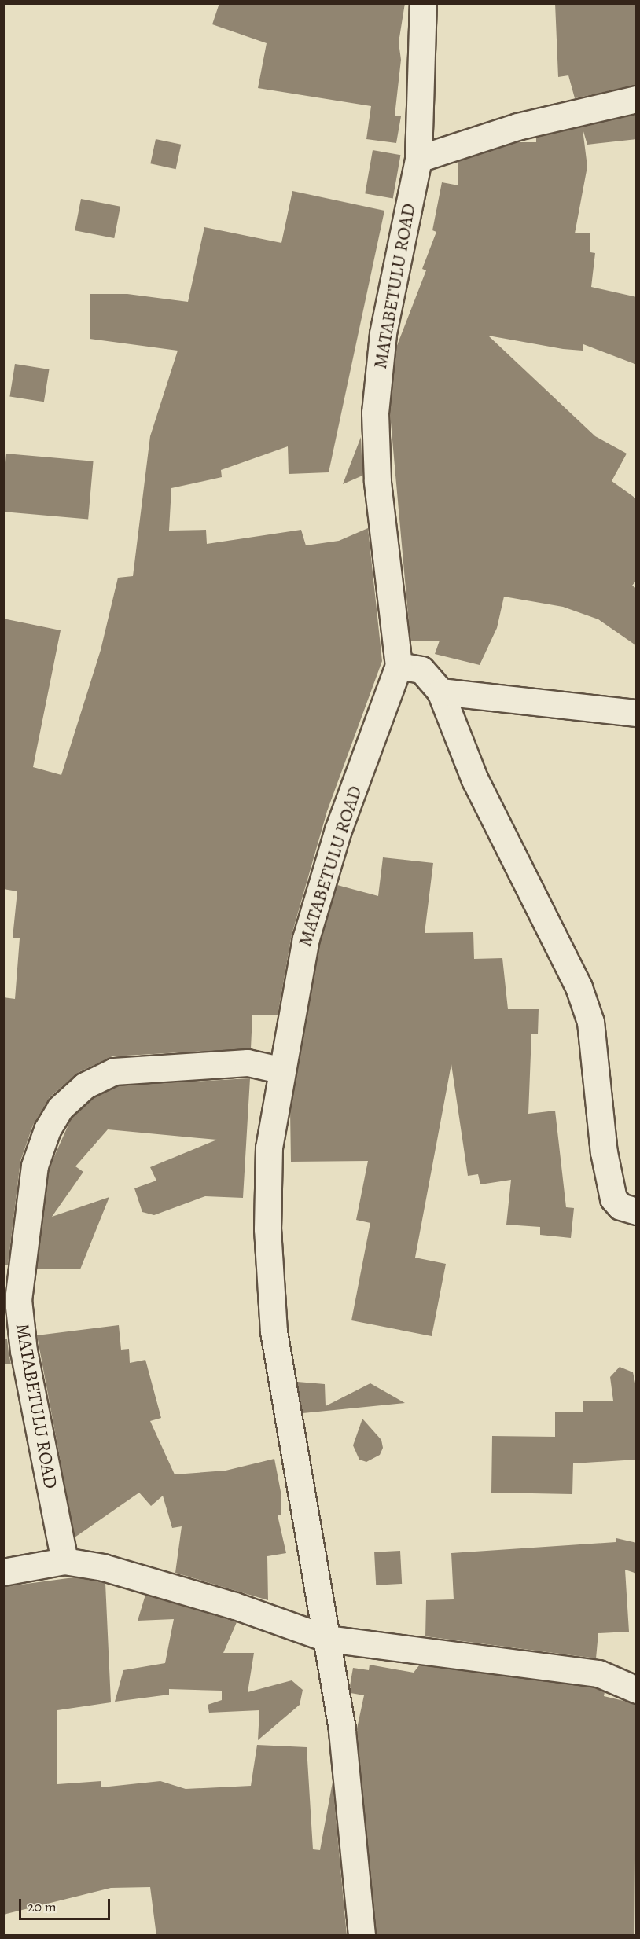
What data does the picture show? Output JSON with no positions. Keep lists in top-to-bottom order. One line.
{"streets":{"street":["MATABETULU ROAD"]},"scale_bar":"20 m"}
